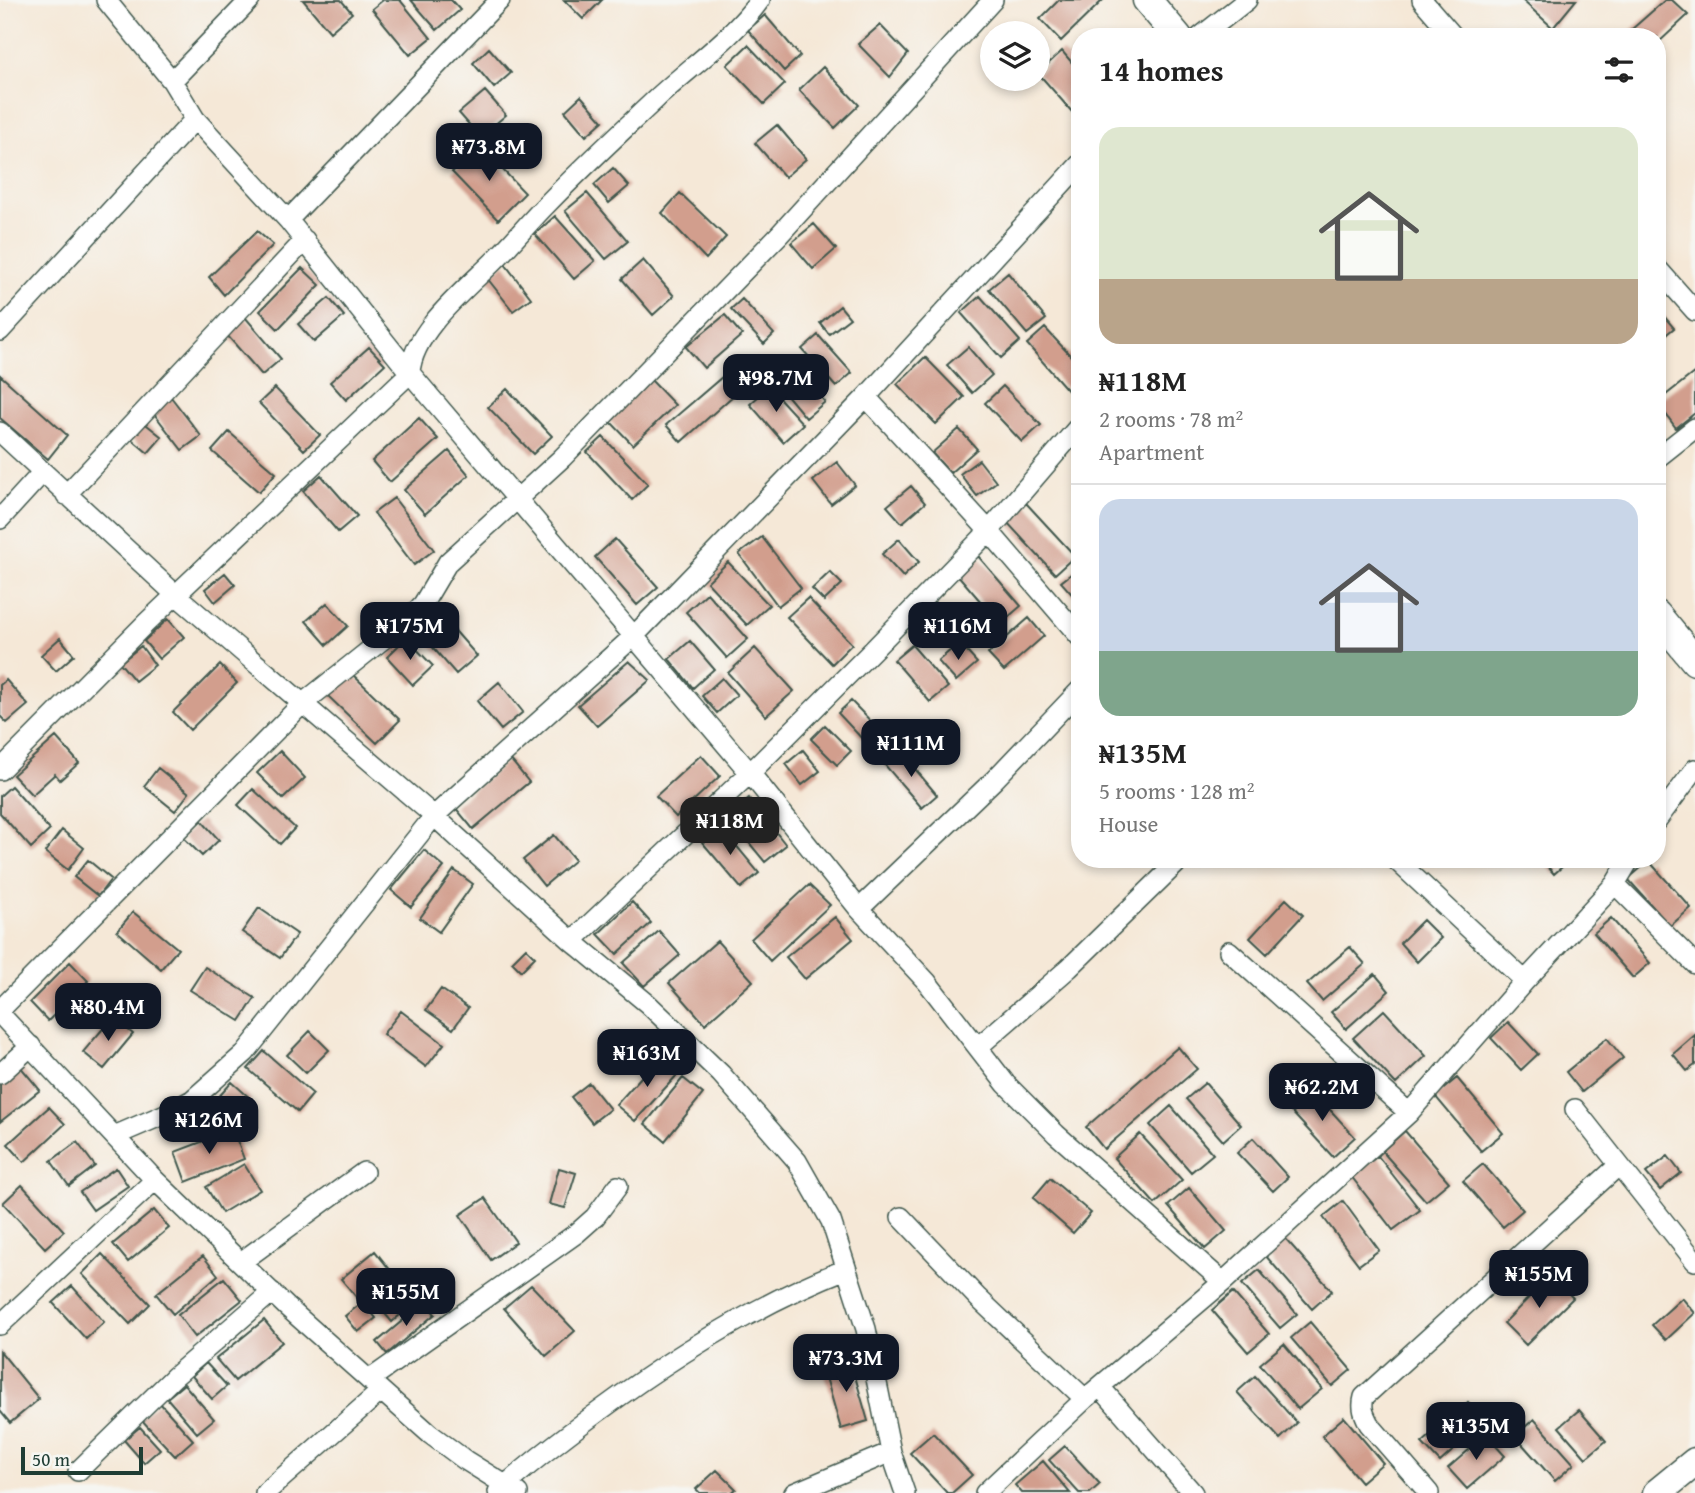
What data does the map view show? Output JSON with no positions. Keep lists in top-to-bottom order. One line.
{"scale_bar":"50 m","page":{"heading":"14 homes","list":[{"name":"₦118M","note":"2 rooms · 78 m² · Apartment"},{"name":"₦135M","note":"5 rooms · 128 m² · House"}],"price":["₦73.8M","₦98.7M","₦175M","₦116M","₦111M","₦118M","₦80.4M","₦163M","₦62.2M","₦126M","₦155M","₦155M","₦73.3M","₦135M"],"scale":"50 m"}}
